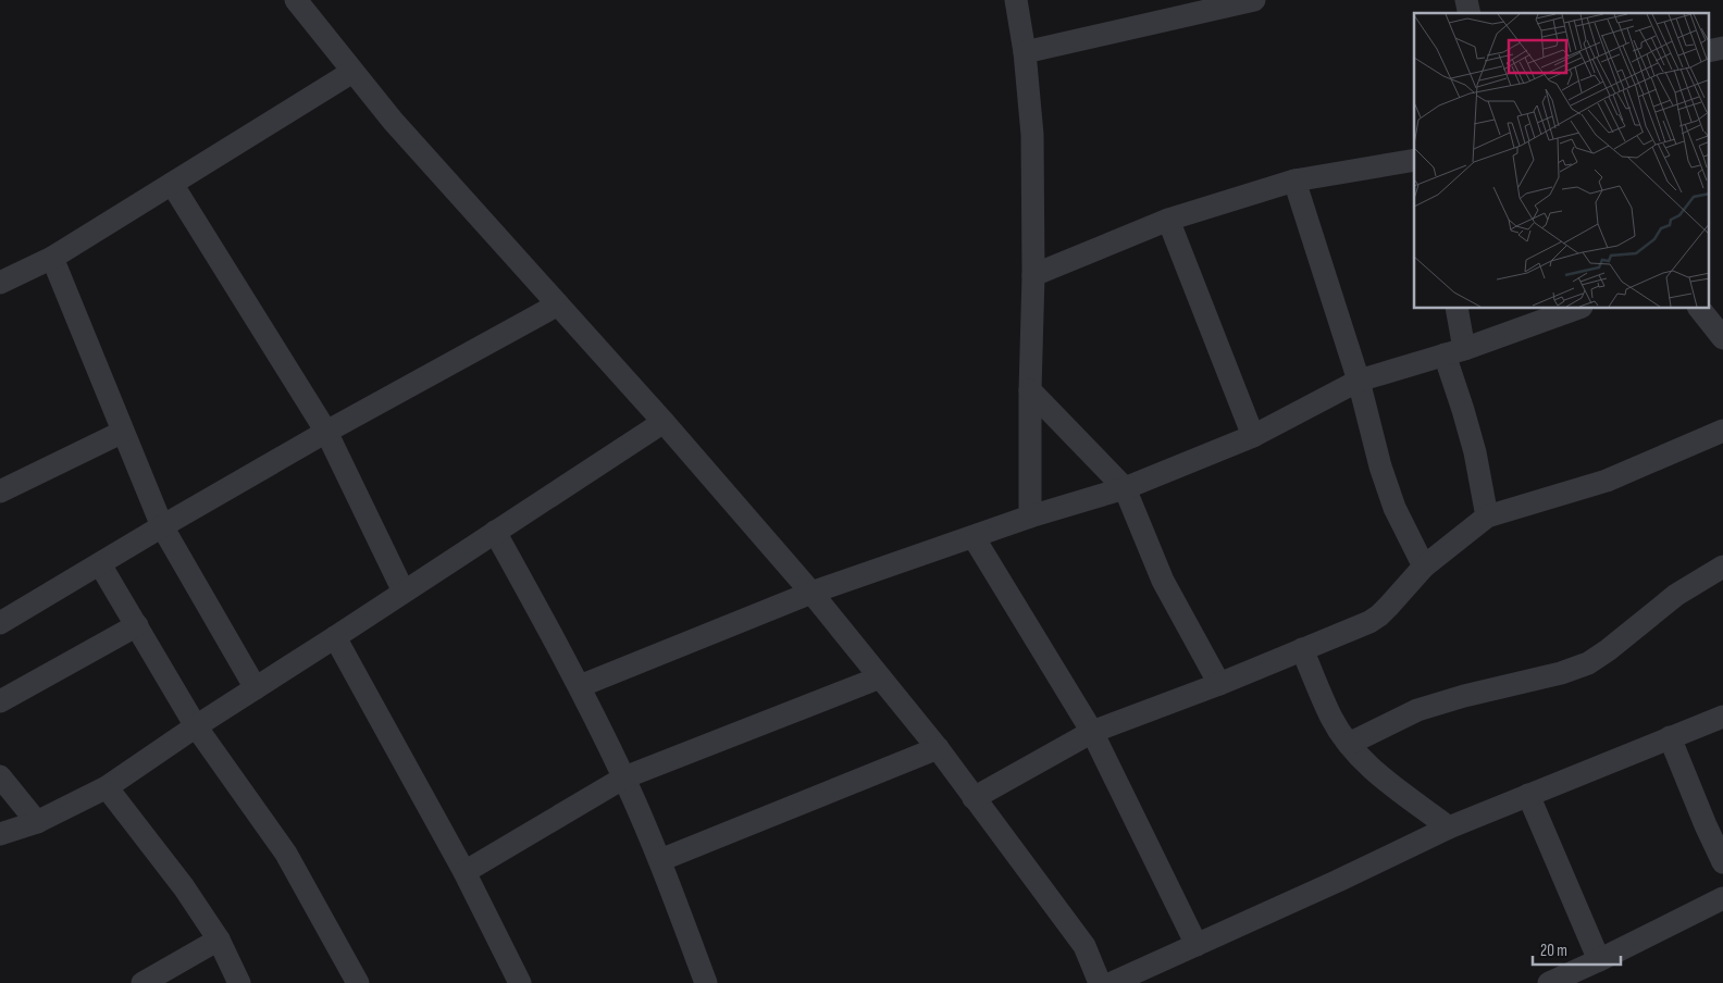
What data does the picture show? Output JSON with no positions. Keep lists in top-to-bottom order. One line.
{"scale_bar":"20 m"}
